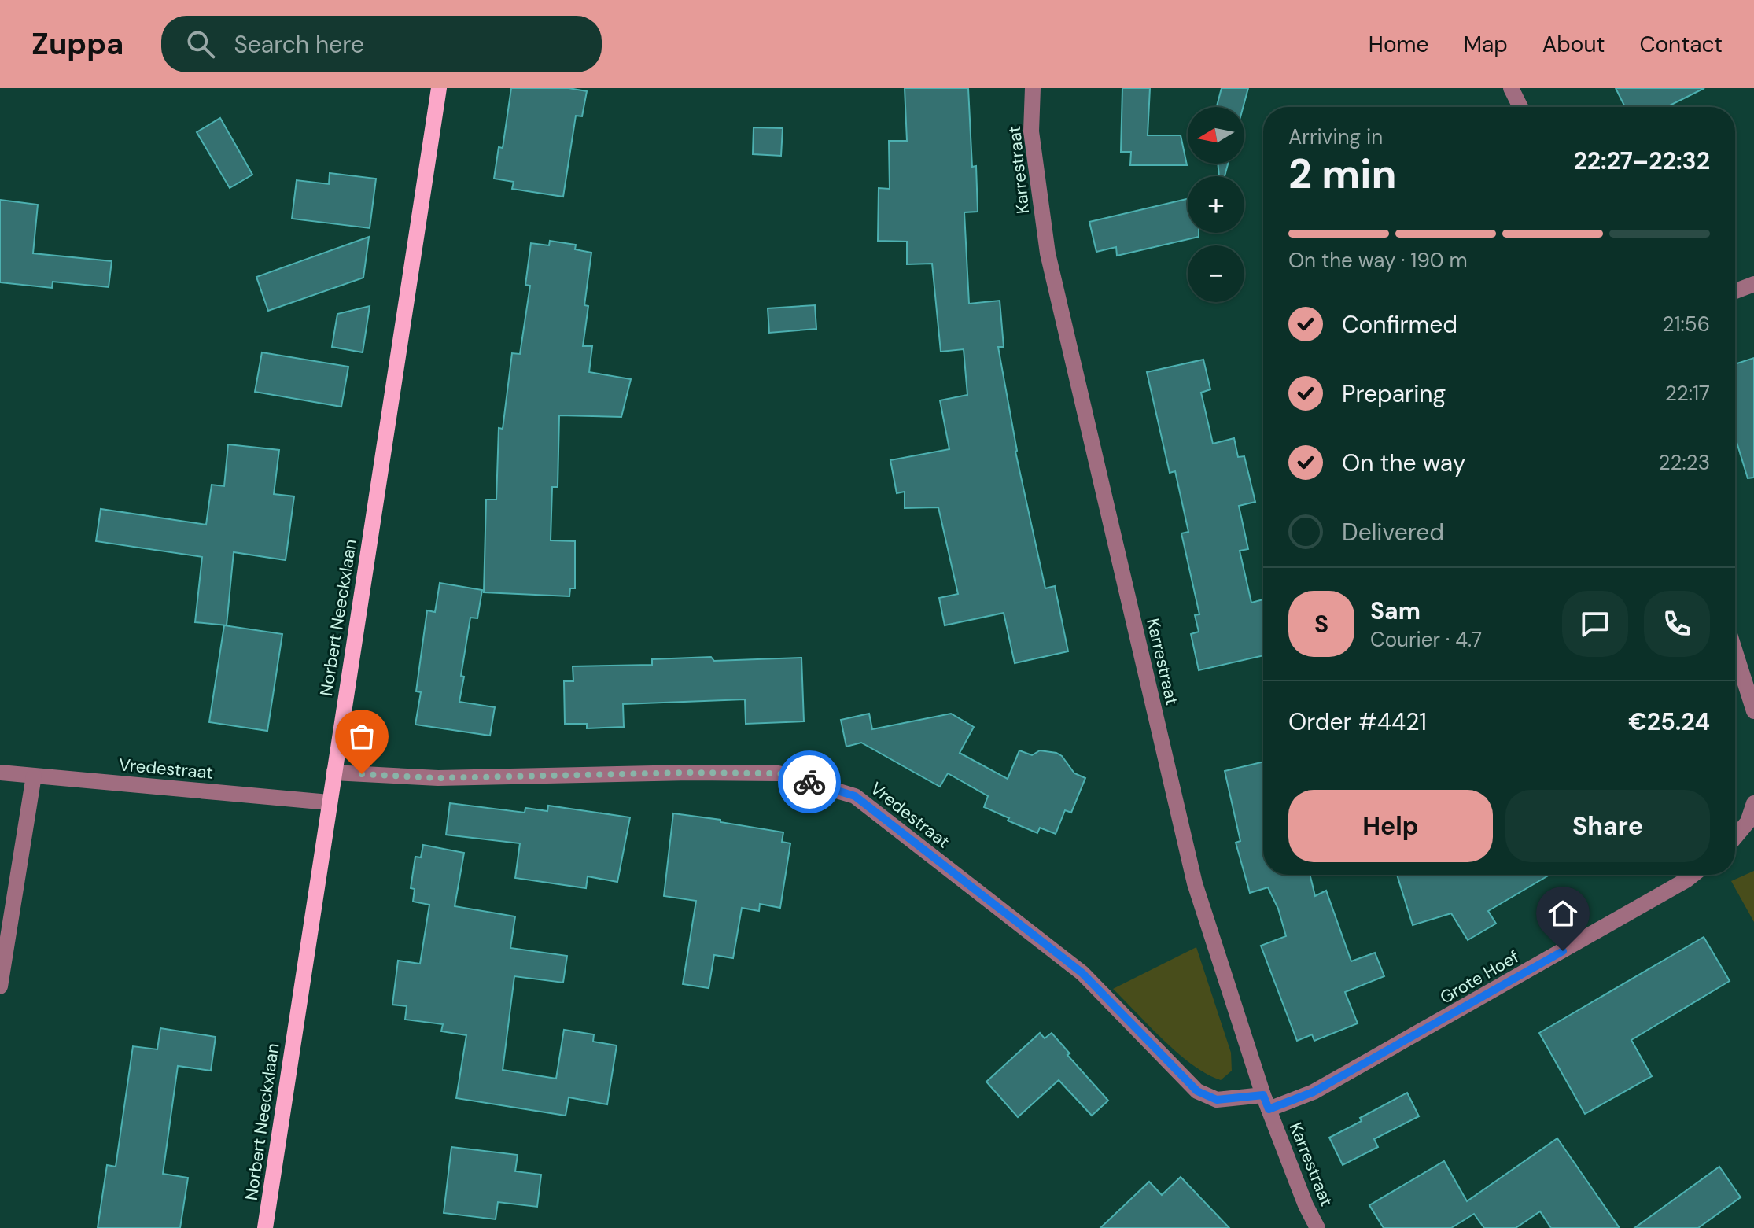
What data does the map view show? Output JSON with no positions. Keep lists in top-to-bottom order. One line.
{"streets":{"main road":["Norbert Neeckxlaan"],"street":["Karrestraat","Vredestraat","Grote Hoef"]},"crossings":[["Karrestraat","Vredestraat"],["Karrestraat","Grote Hoef"],["Norbert Neeckxlaan","Vredestraat"],["Vredestraat","Grote Hoef"]],"north":"left","page":{"header":"Zuppa","search":"Search here","nav":["Home","Map","About","Contact"],"map_buttons":["+","−"],"heading":["2 min","Arriving in","22:27–22:32"],"panel":["Sam","Courier · 4.7","Order #4421","€25.24"],"bar":"On the way · 190 m","list":[["Confirmed","21:56"],["Preparing","22:17"],["On the way","22:23"],"Delivered"],"round":"S","buttons":["Help","Share"]}}
